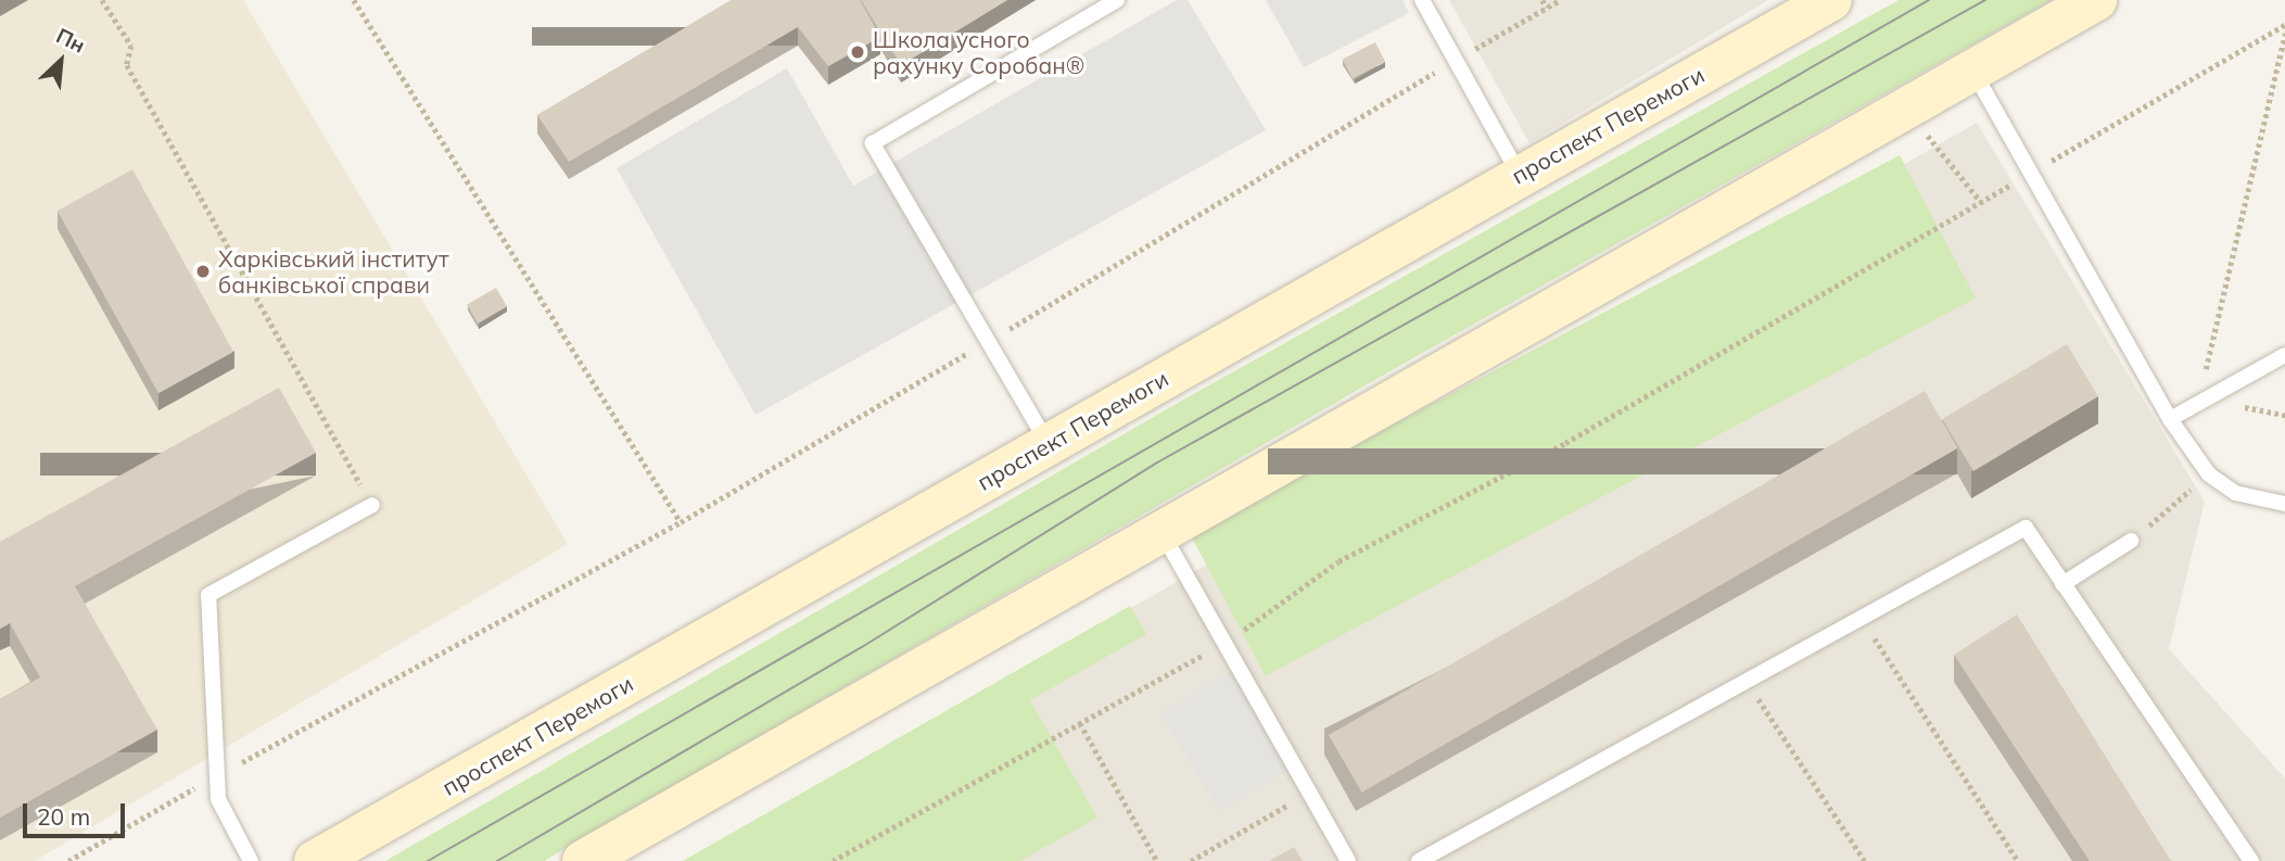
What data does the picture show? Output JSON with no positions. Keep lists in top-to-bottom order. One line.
{"streets":{"main road":["проспект Перемоги"]},"places":["Школа усного рахунку Соробан®","Харківський інститут банківської справи"],"scale_bar":"20 m","north":"top right"}
